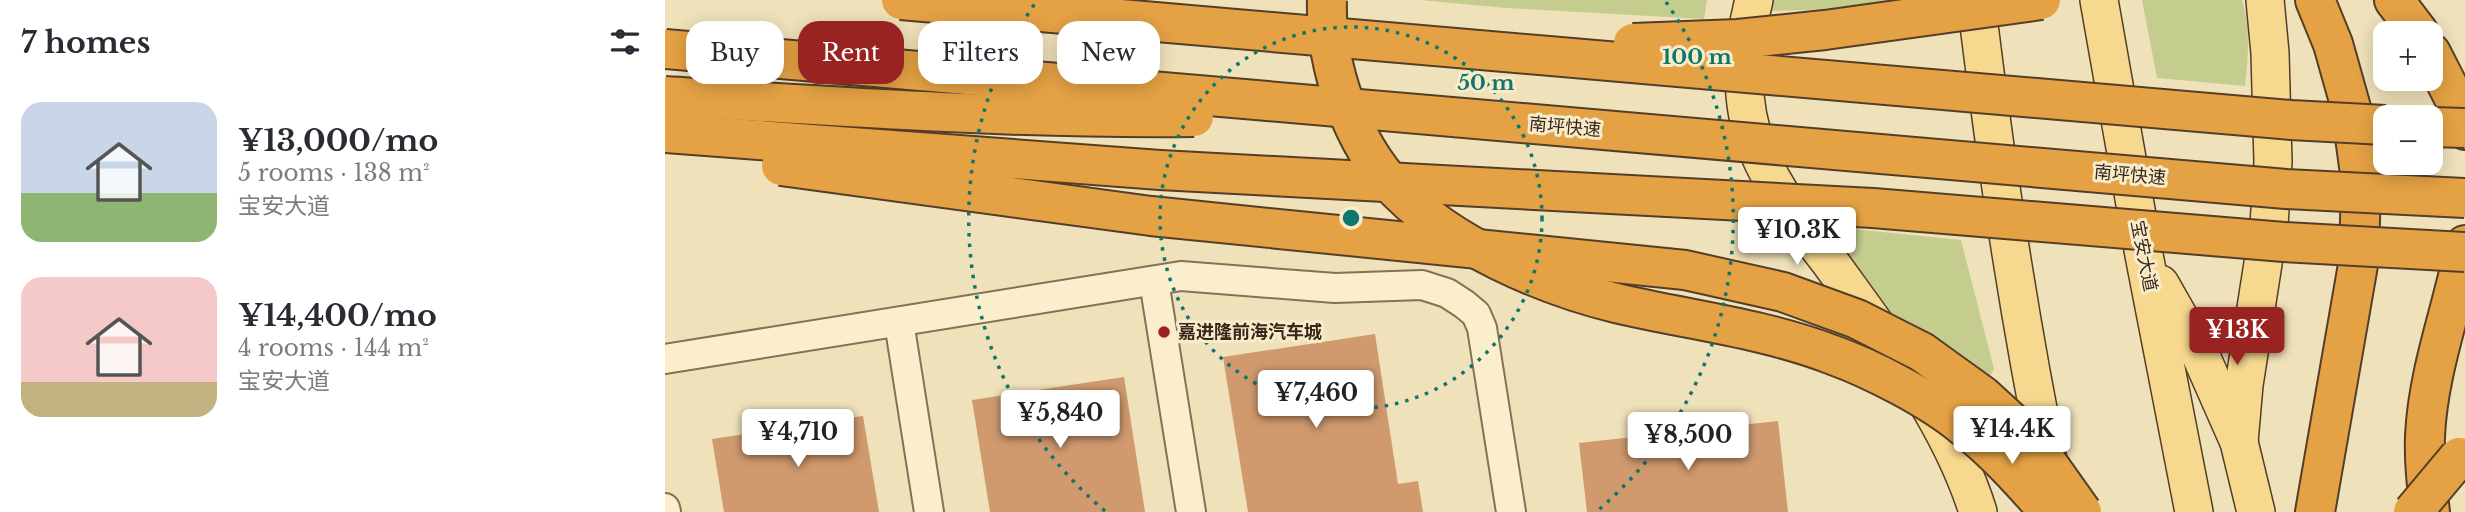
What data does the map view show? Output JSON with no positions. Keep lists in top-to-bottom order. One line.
{"streets":{"highway":["南坪快速"],"main road":["宝安大道"]},"places":["嘉进隆前海汽车城"],"page":{"heading":"7 homes","map_buttons":["+","−"],"chip":["Buy","Rent","Filters","New"],"list":[{"name":"¥13,000/mo","note":"5 rooms · 138 m² · 宝安大道"},{"name":"¥14,400/mo","note":"4 rooms · 144 m² · 宝安大道"}],"price":["¥10.3K","¥13K","¥7,460","¥5,840","¥14.4K","¥4,710","¥8,500"]},"rings":["100 m","50 m"]}
